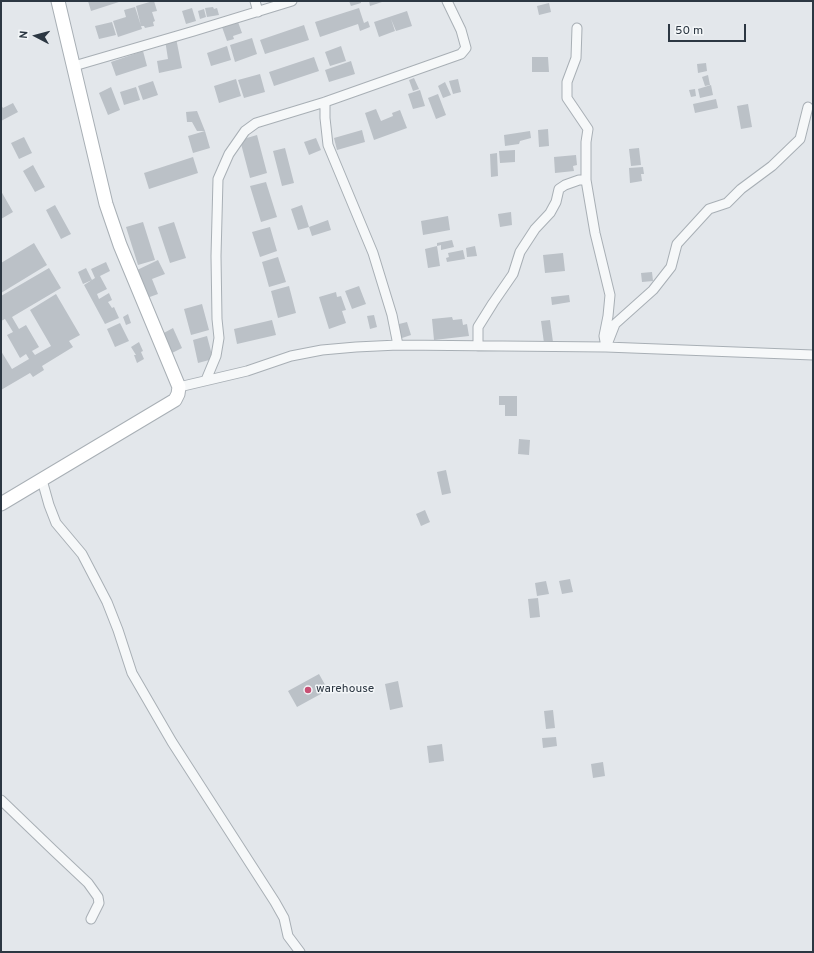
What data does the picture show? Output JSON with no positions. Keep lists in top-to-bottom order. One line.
{"places":["warehouse"],"scale_bar":"50 m","north":"left"}
